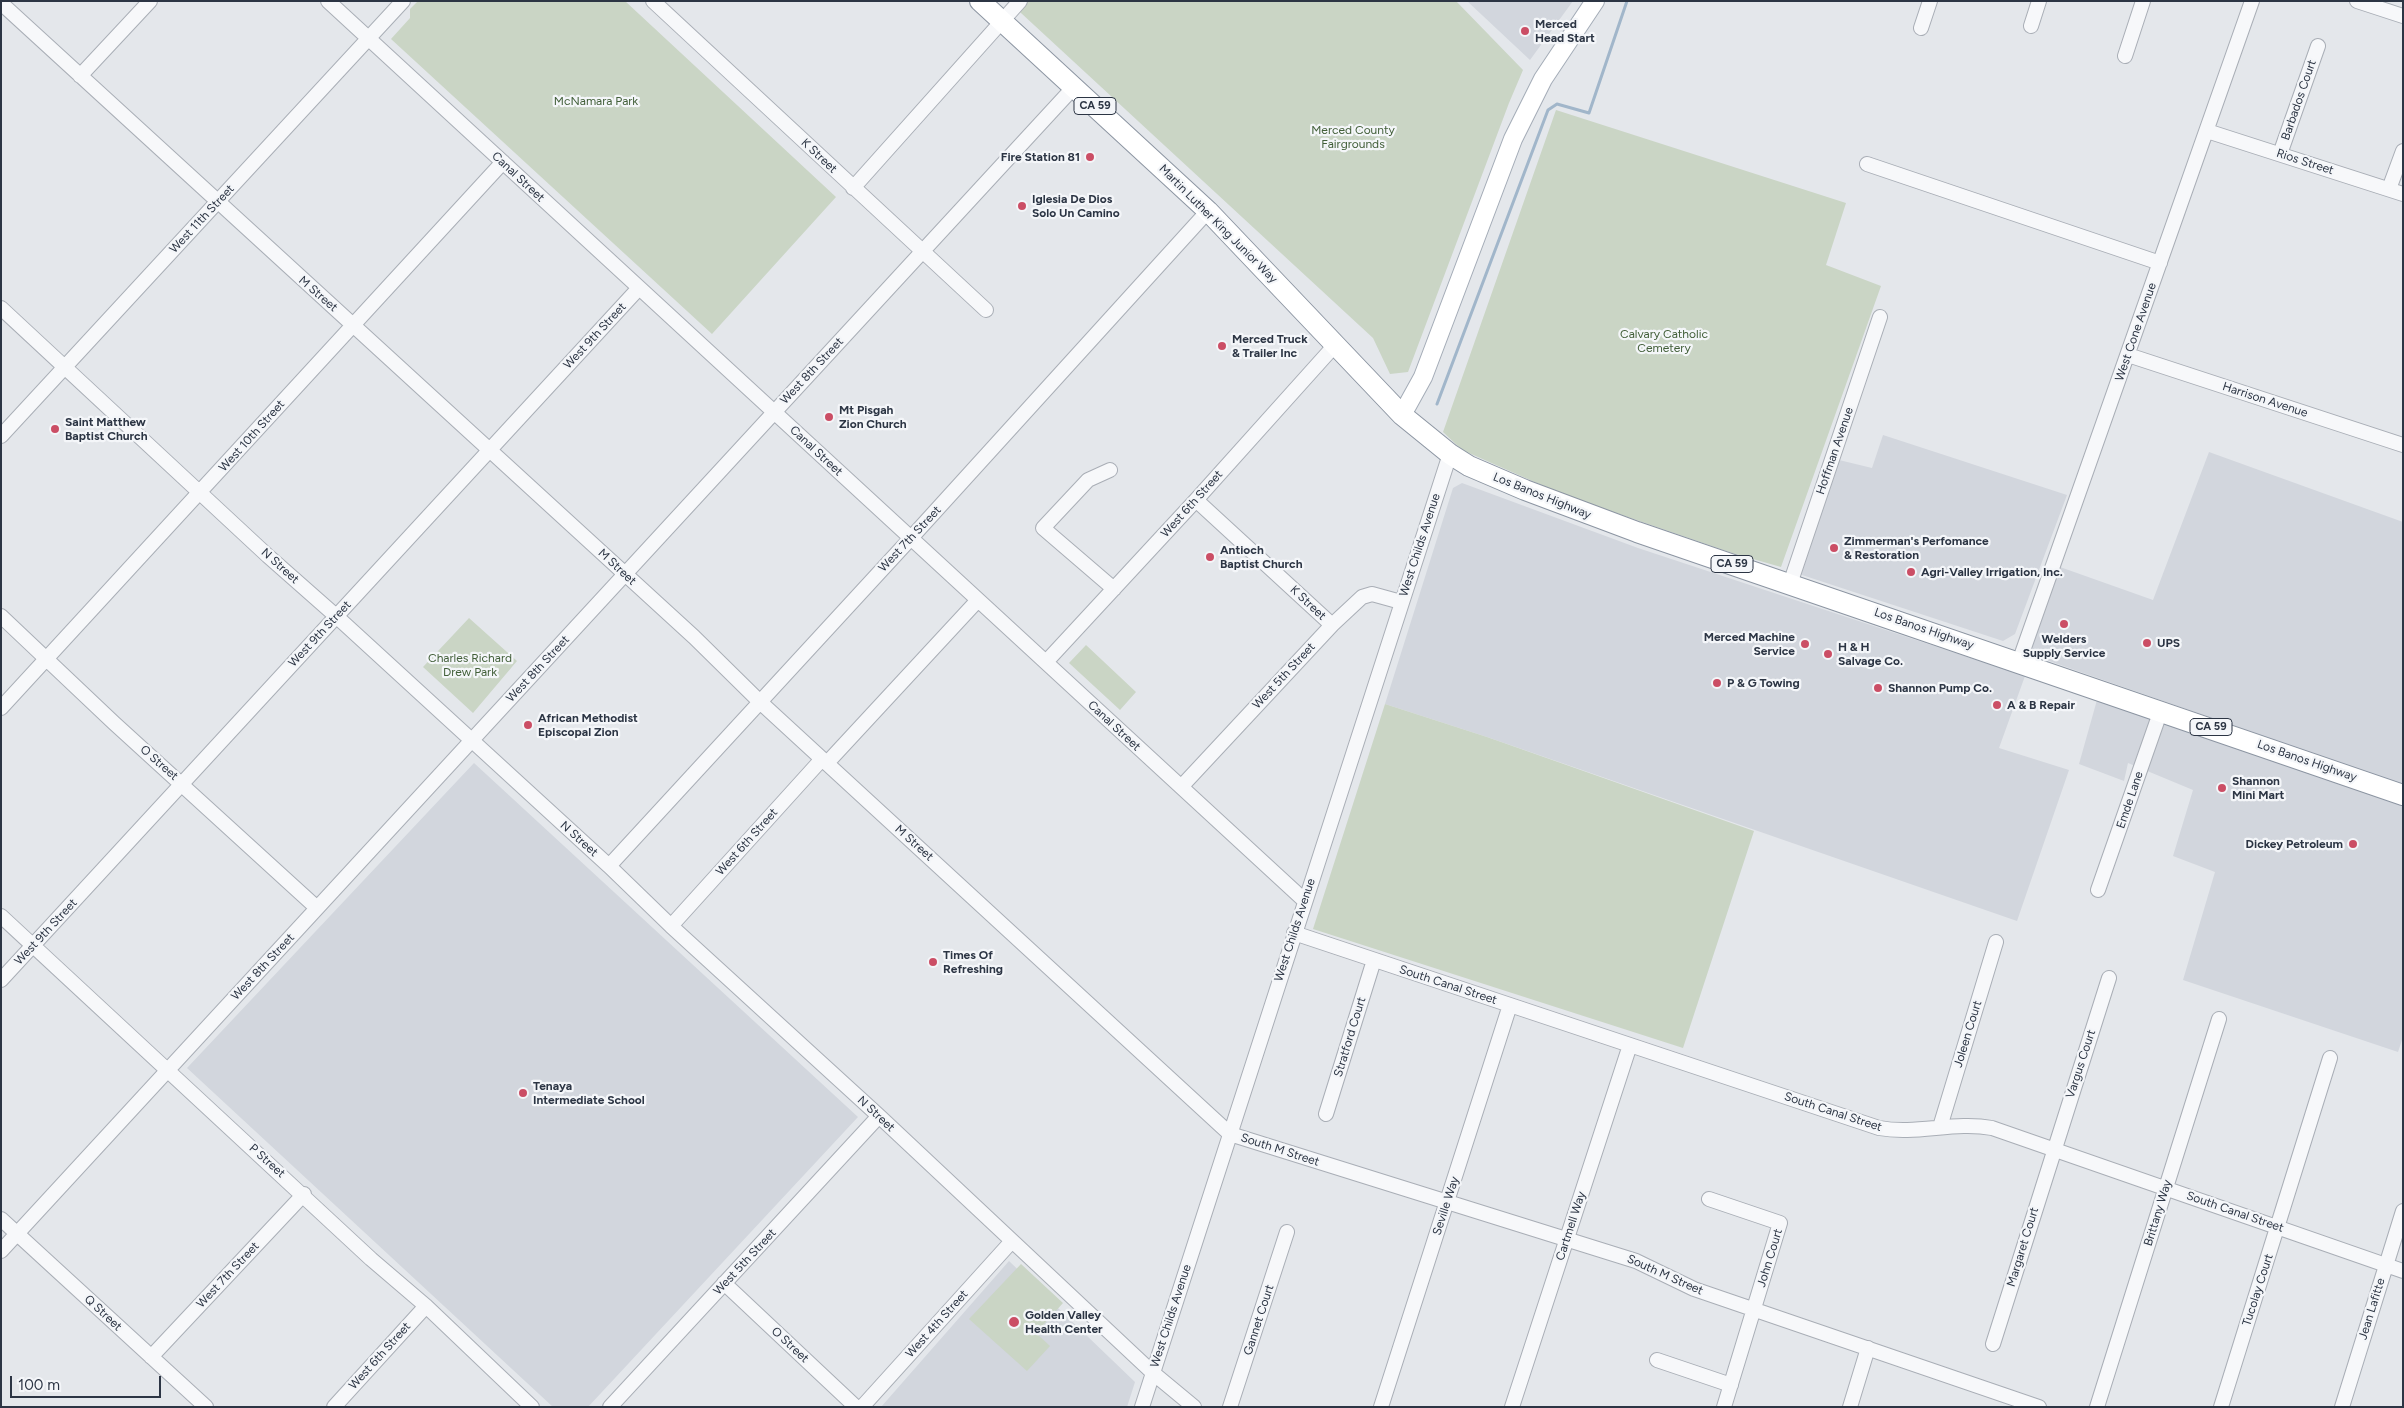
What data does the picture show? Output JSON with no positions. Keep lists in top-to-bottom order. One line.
{"streets":{"highway":["CA 59","Martin Luther King Junior Way","Los Banos Highway"],"street":["Barbados Court","K Street","Rios Street","Canal Street","West 11th Street","M Street","West Cone Avenue","West 9th Street","West 8th Street","Harrison Avenue","West 10th Street","Hoffman Avenue","West 6th Street","West 7th Street","West Childs Avenue","N Street","West 5th Street","O Street","Emde Lane","South Canal Street","Joleen Court","Stratford Court","Vargus Court","South M Street","P Street","Seville Way","Brittany Way","Cartmell Way","Margaret Court","John Court","Tucolay Court","Jean Lafitte","Q Street","Gannet Court","West 4th Street"]},"crossings":[["Barbados Court","Rios Street"],["K Street","West 8th Street"],["K Street","West 6th Street"],["K Street","West 5th Street"],["Rios Street","West Cone Avenue"],["Canal Street","West 11th Street"],["Canal Street","West 9th Street"],["Canal Street","West 8th Street"],["Canal Street","West 10th Street"],["Canal Street","West 6th Street"],["Canal Street","West 7th Street"],["Canal Street","West Childs Avenue"],["Canal Street","West 5th Street"],["West 11th Street","M Street"],["West 11th Street","N Street"],["Martin Luther King Junior Way","West 8th Street"],["Martin Luther King Junior Way","Los Banos Highway"],["Martin Luther King Junior Way","West 6th Street"],["Martin Luther King Junior Way","West 7th Street"],["Martin Luther King Junior Way","West Childs Avenue"],["M Street","West 9th Street"],["M Street","West 8th Street"],["M Street","West 10th Street"],["M Street","West 6th Street"],["M Street","West 7th Street"],["M Street","West Childs Avenue"],["M Street","South M Street"],["West Cone Avenue","Harrison Avenue"],["West Cone Avenue","Los Banos Highway"],["West 9th Street","N Street"],["West 9th Street","O Street"],["West 9th Street","P Street"],["West 8th Street","N Street"],["West 8th Street","O Street"],["West 8th Street","P Street"],["West 8th Street","Q Street"],["West 10th Street","N Street"],["West 10th Street","O Street"],["Hoffman Avenue","Los Banos Highway"],["Los Banos Highway","West Childs Avenue"],["Los Banos Highway","Emde Lane"],["West 6th Street","N Street"],["West 6th Street","P Street"],["West 7th Street","N Street"],["West 7th Street","P Street"],["West 7th Street","Q Street"],["West Childs Avenue","N Street"],["West Childs Avenue","West 5th Street"],["West Childs Avenue","South Canal Street"],["West Childs Avenue","South M Street"],["N Street","West 5th Street"],["N Street","West 4th Street"],["West 5th Street","O Street"],["South Canal Street","Joleen Court"],["South Canal Street","Stratford Court"],["South Canal Street","Vargus Court"],["South Canal Street","Seville Way"],["South Canal Street","Brittany Way"],["South Canal Street","Cartmell Way"],["South Canal Street","Margaret Court"],["South Canal Street","Tucolay Court"],["South Canal Street","Jean Lafitte"],["Vargus Court","Margaret Court"],["South M Street","Seville Way"],["South M Street","Cartmell Way"],["South M Street","John Court"]],"parks":["McNamara Park","Merced County Fairgrounds","Calvary Catholic Cemetery","Charles Richard Drew Park"],"places":["Merced Head Start","Fire Station 81","Iglesia De Dios Solo Un Camino","Merced Truck & Trailer Inc","Mt Pisgah Zion Church","Saint Matthew Baptist Church","Zimmerman's Perfomance & Restoration","Antioch Baptist Church","Agri-Valley Irrigation, Inc.","Welders Supply Service","UPS","Merced Machine Service","H & H Salvage Co.","P & G Towing","Shannon Pump Co.","A & B Repair","African Methodist Episcopal Zion","Shannon Mini Mart","Dickey Petroleum","Times Of Refreshing","Tenaya Intermediate School","Golden Valley Health Center"],"scale_bar":"100 m"}
